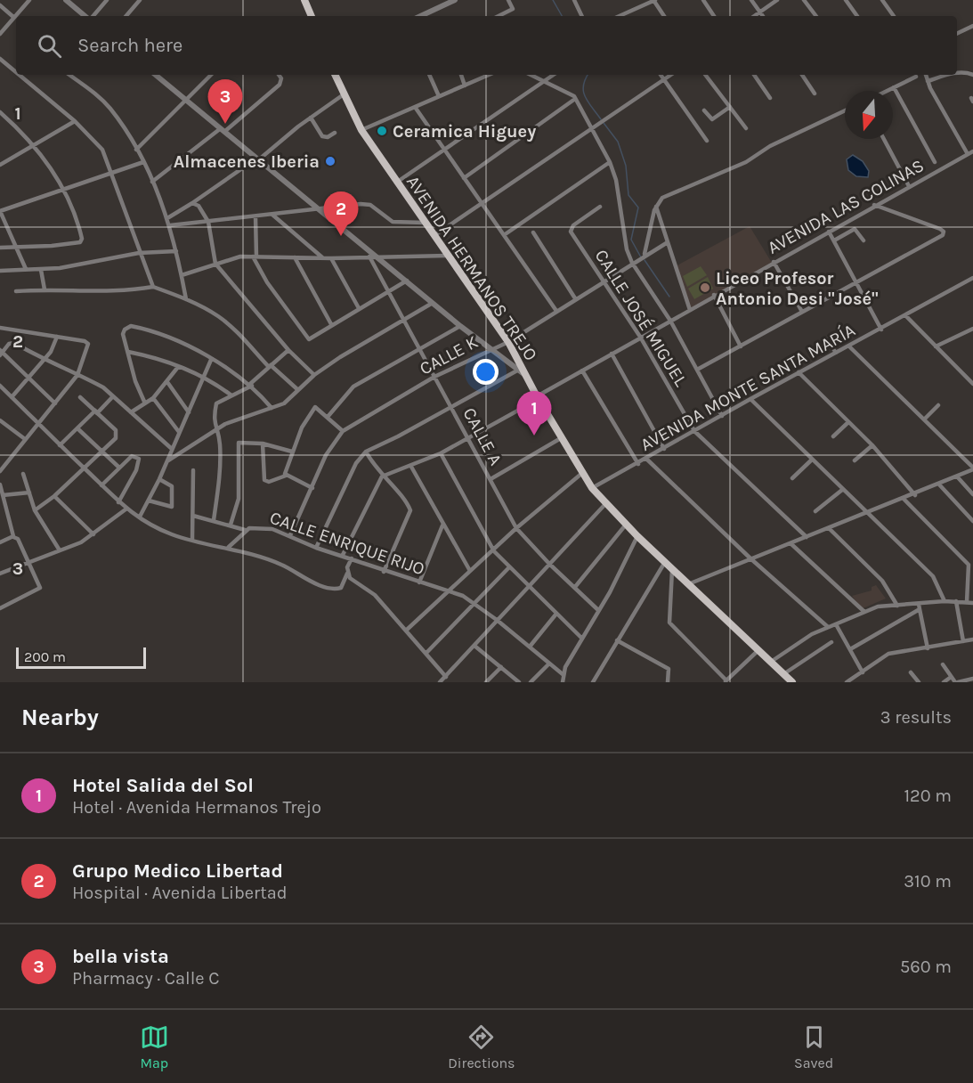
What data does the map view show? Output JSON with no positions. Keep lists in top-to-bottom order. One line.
{"streets":{"main road":["AVENIDA HERMANOS TREJO"],"street":["AVENIDA LAS COLINAS","CALLE JOSÉ MIGUEL","CALLE K","AVENIDA MONTE SANTA MARÍA","CALLE A","CALLE ENRIQUE RIJO"]},"crossings":[["AVENIDA LAS COLINAS","AVENIDA HERMANOS TREJO"],["AVENIDA LAS COLINAS","CALLE JOSÉ MIGUEL"],["AVENIDA LAS COLINAS","CALLE A"],["AVENIDA HERMANOS TREJO","CALLE K"],["AVENIDA HERMANOS TREJO","AVENIDA MONTE SANTA MARÍA"],["CALLE JOSÉ MIGUEL","CALLE K"],["CALLE JOSÉ MIGUEL","AVENIDA MONTE SANTA MARÍA"],["CALLE K","CALLE A"],["CALLE K","CALLE ENRIQUE RIJO"]],"places":["Ceramica Higuey","Almacenes Iberia","Liceo Profesor Antonio Desi \"José\""],"scale_bar":"200 m","north":"bottom","page":{"search":"Search here","pins":["3","2","1"],"scale":"200 m","heading":["Nearby","3 results"],"list":[{"mark":"1","name":"Hotel Salida del Sol","note":"Hotel · Avenida Hermanos Trejo","value":"120 m"},{"mark":"2","name":"Grupo Medico Libertad","note":"Hospital · Avenida Libertad","value":"310 m"},{"mark":"3","name":"bella vista","note":"Pharmacy · Calle C","value":"560 m"}],"nav":["Map","Directions","Saved"]},"grid":{"rows":["1","2","3"]}}
